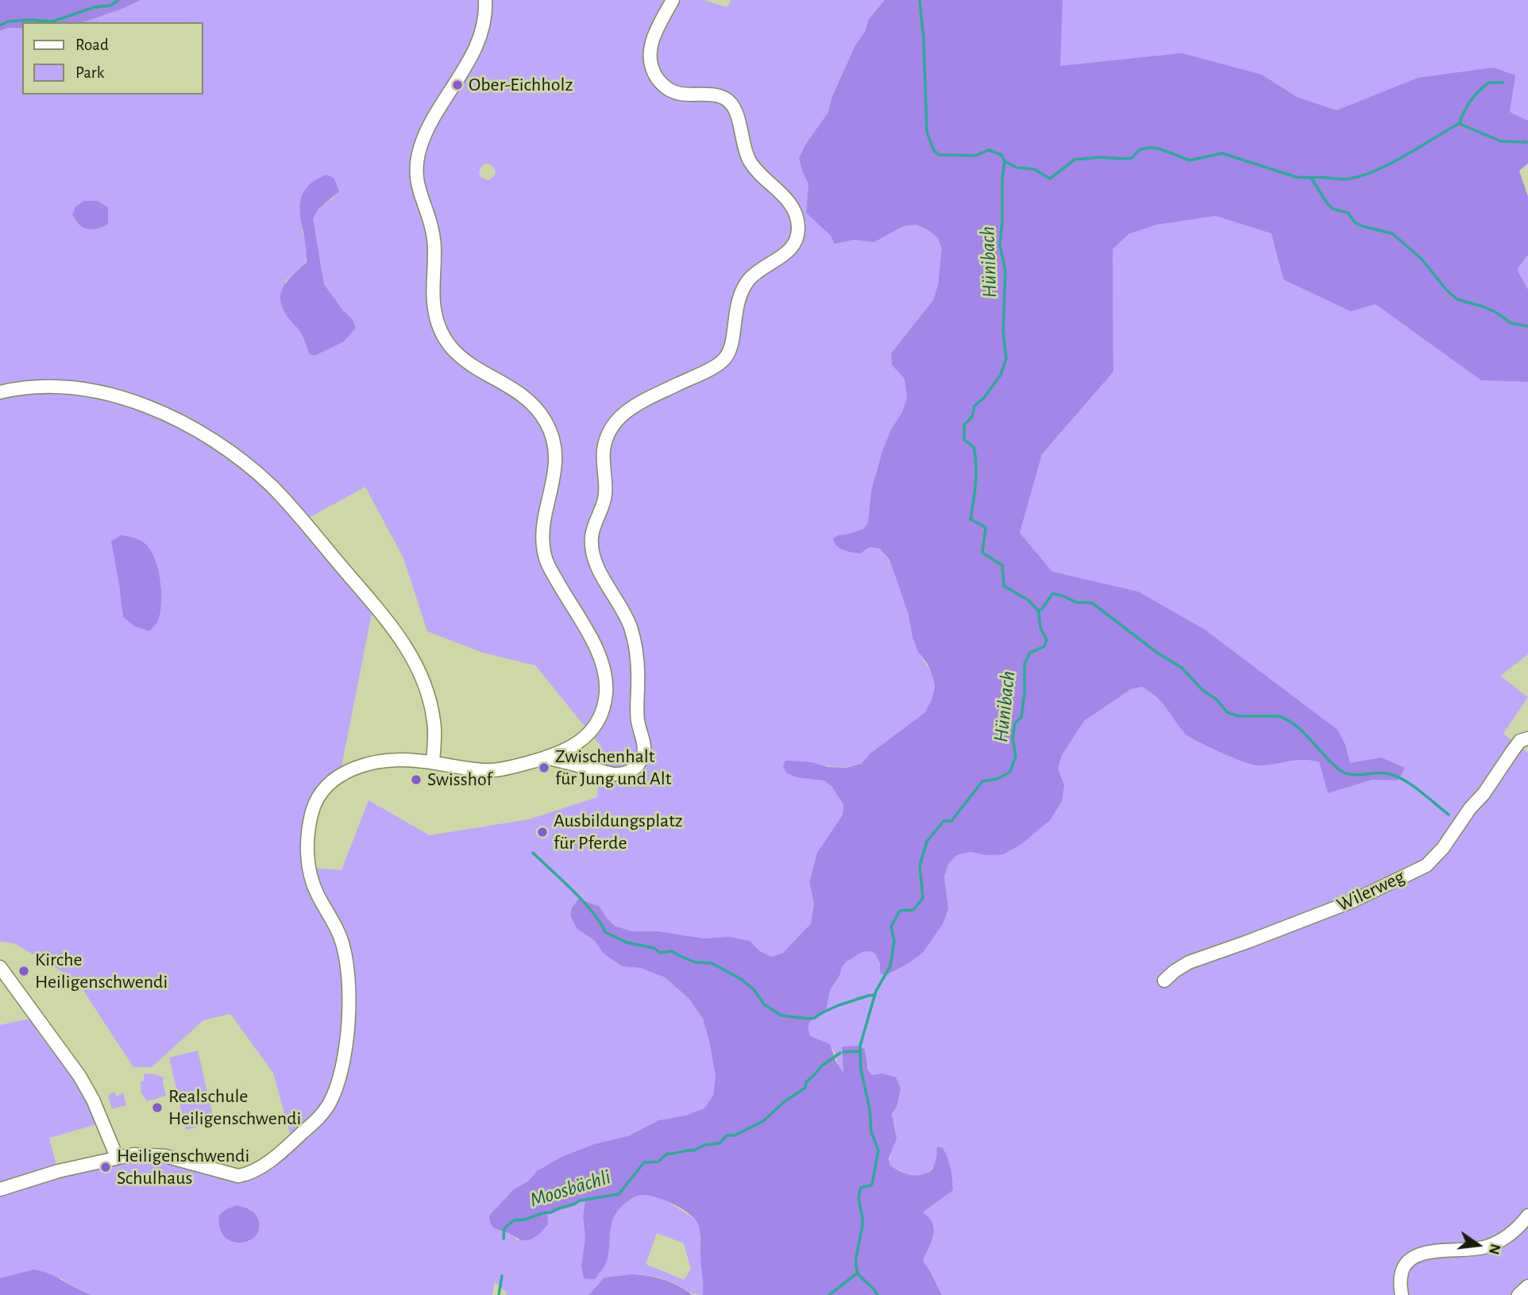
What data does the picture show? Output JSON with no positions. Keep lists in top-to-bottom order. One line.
{"streets":{"street":["Wilerweg"]},"water":["Hünibach","Moosbächli"],"places":["Ober-Eichholz","Zwischenhalt für Jung und Alt","Swisshof","Ausbildungsplatz für Pferde","Kirche Heiligenschwendi","Realschule Heiligenschwendi","Heiligenschwendi Schulhaus"],"legend":["Road","Park"],"north":"right"}
